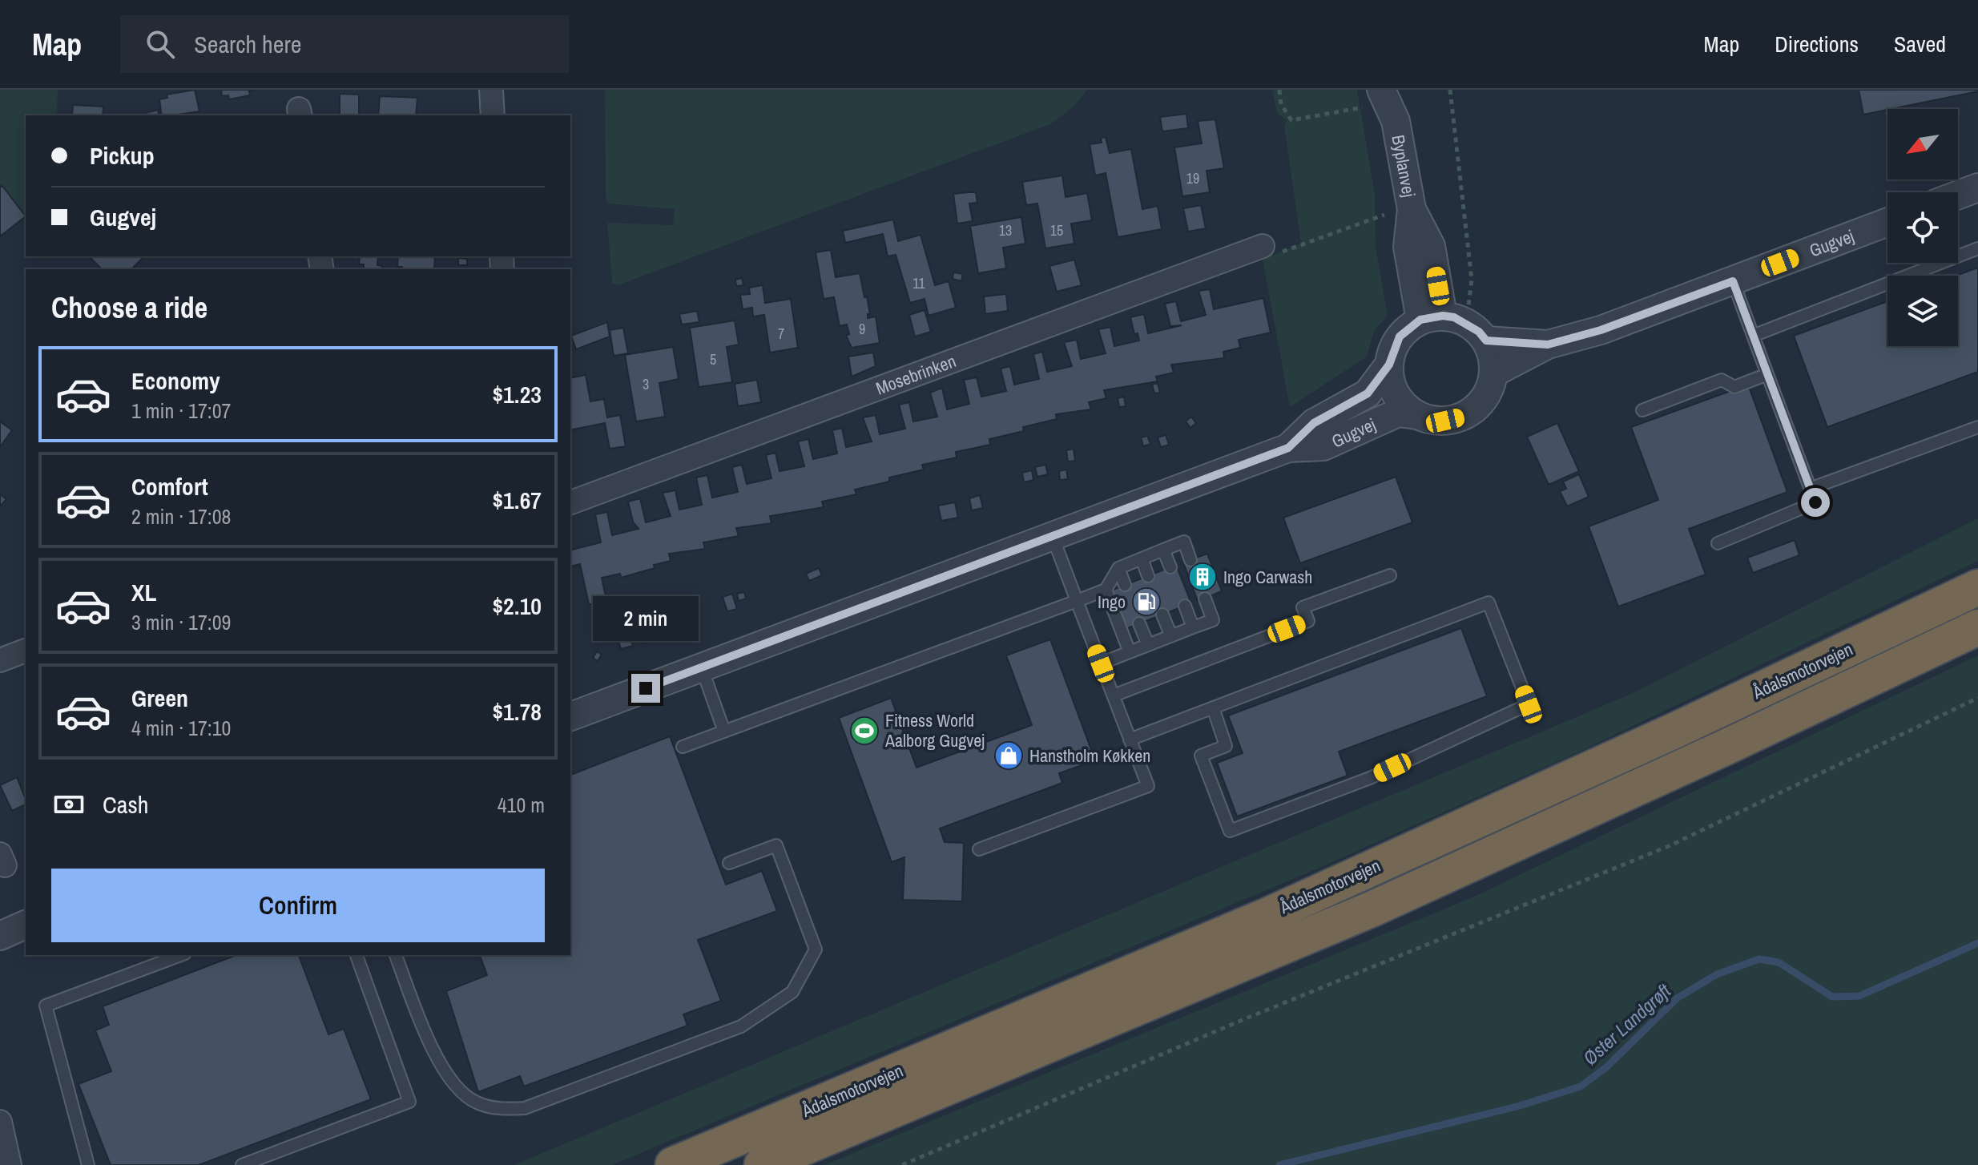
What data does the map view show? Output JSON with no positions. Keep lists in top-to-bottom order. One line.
{"streets":{"highway":["Ådalsmotorvejen"],"street":["Byplanvej","Gugvej","Mosebrinken"]},"crossings":[["Byplanvej","Gugvej"]],"water":["Øster Landgrøft"],"places":{"building":["Ingo Carwash"],"fuel station":["Ingo"],"sports":["Fitness World Aalborg Gugvej"],"shop":["Hanstholm Køkken"]},"house_numbers":["19","13","15","11","9","7","5","3"],"north":"bottom left","page":{"header":"Map","search":"Search here","nav":["Map","Directions","Saved"],"banner":["Pickup","Gugvej"],"heading":"Choose a ride","list":[{"name":"Economy","note":"1 min · 17:07","value":"$1.23"},{"name":"Comfort","note":"2 min · 17:08","value":"$1.67"},{"name":"XL","note":"3 min · 17:09","value":"$2.10"},{"name":"Green","note":"4 min · 17:10","value":"$1.78"}],"bubble":"2 min","pay":["Cash","410 m"],"buttons":"Confirm"}}
